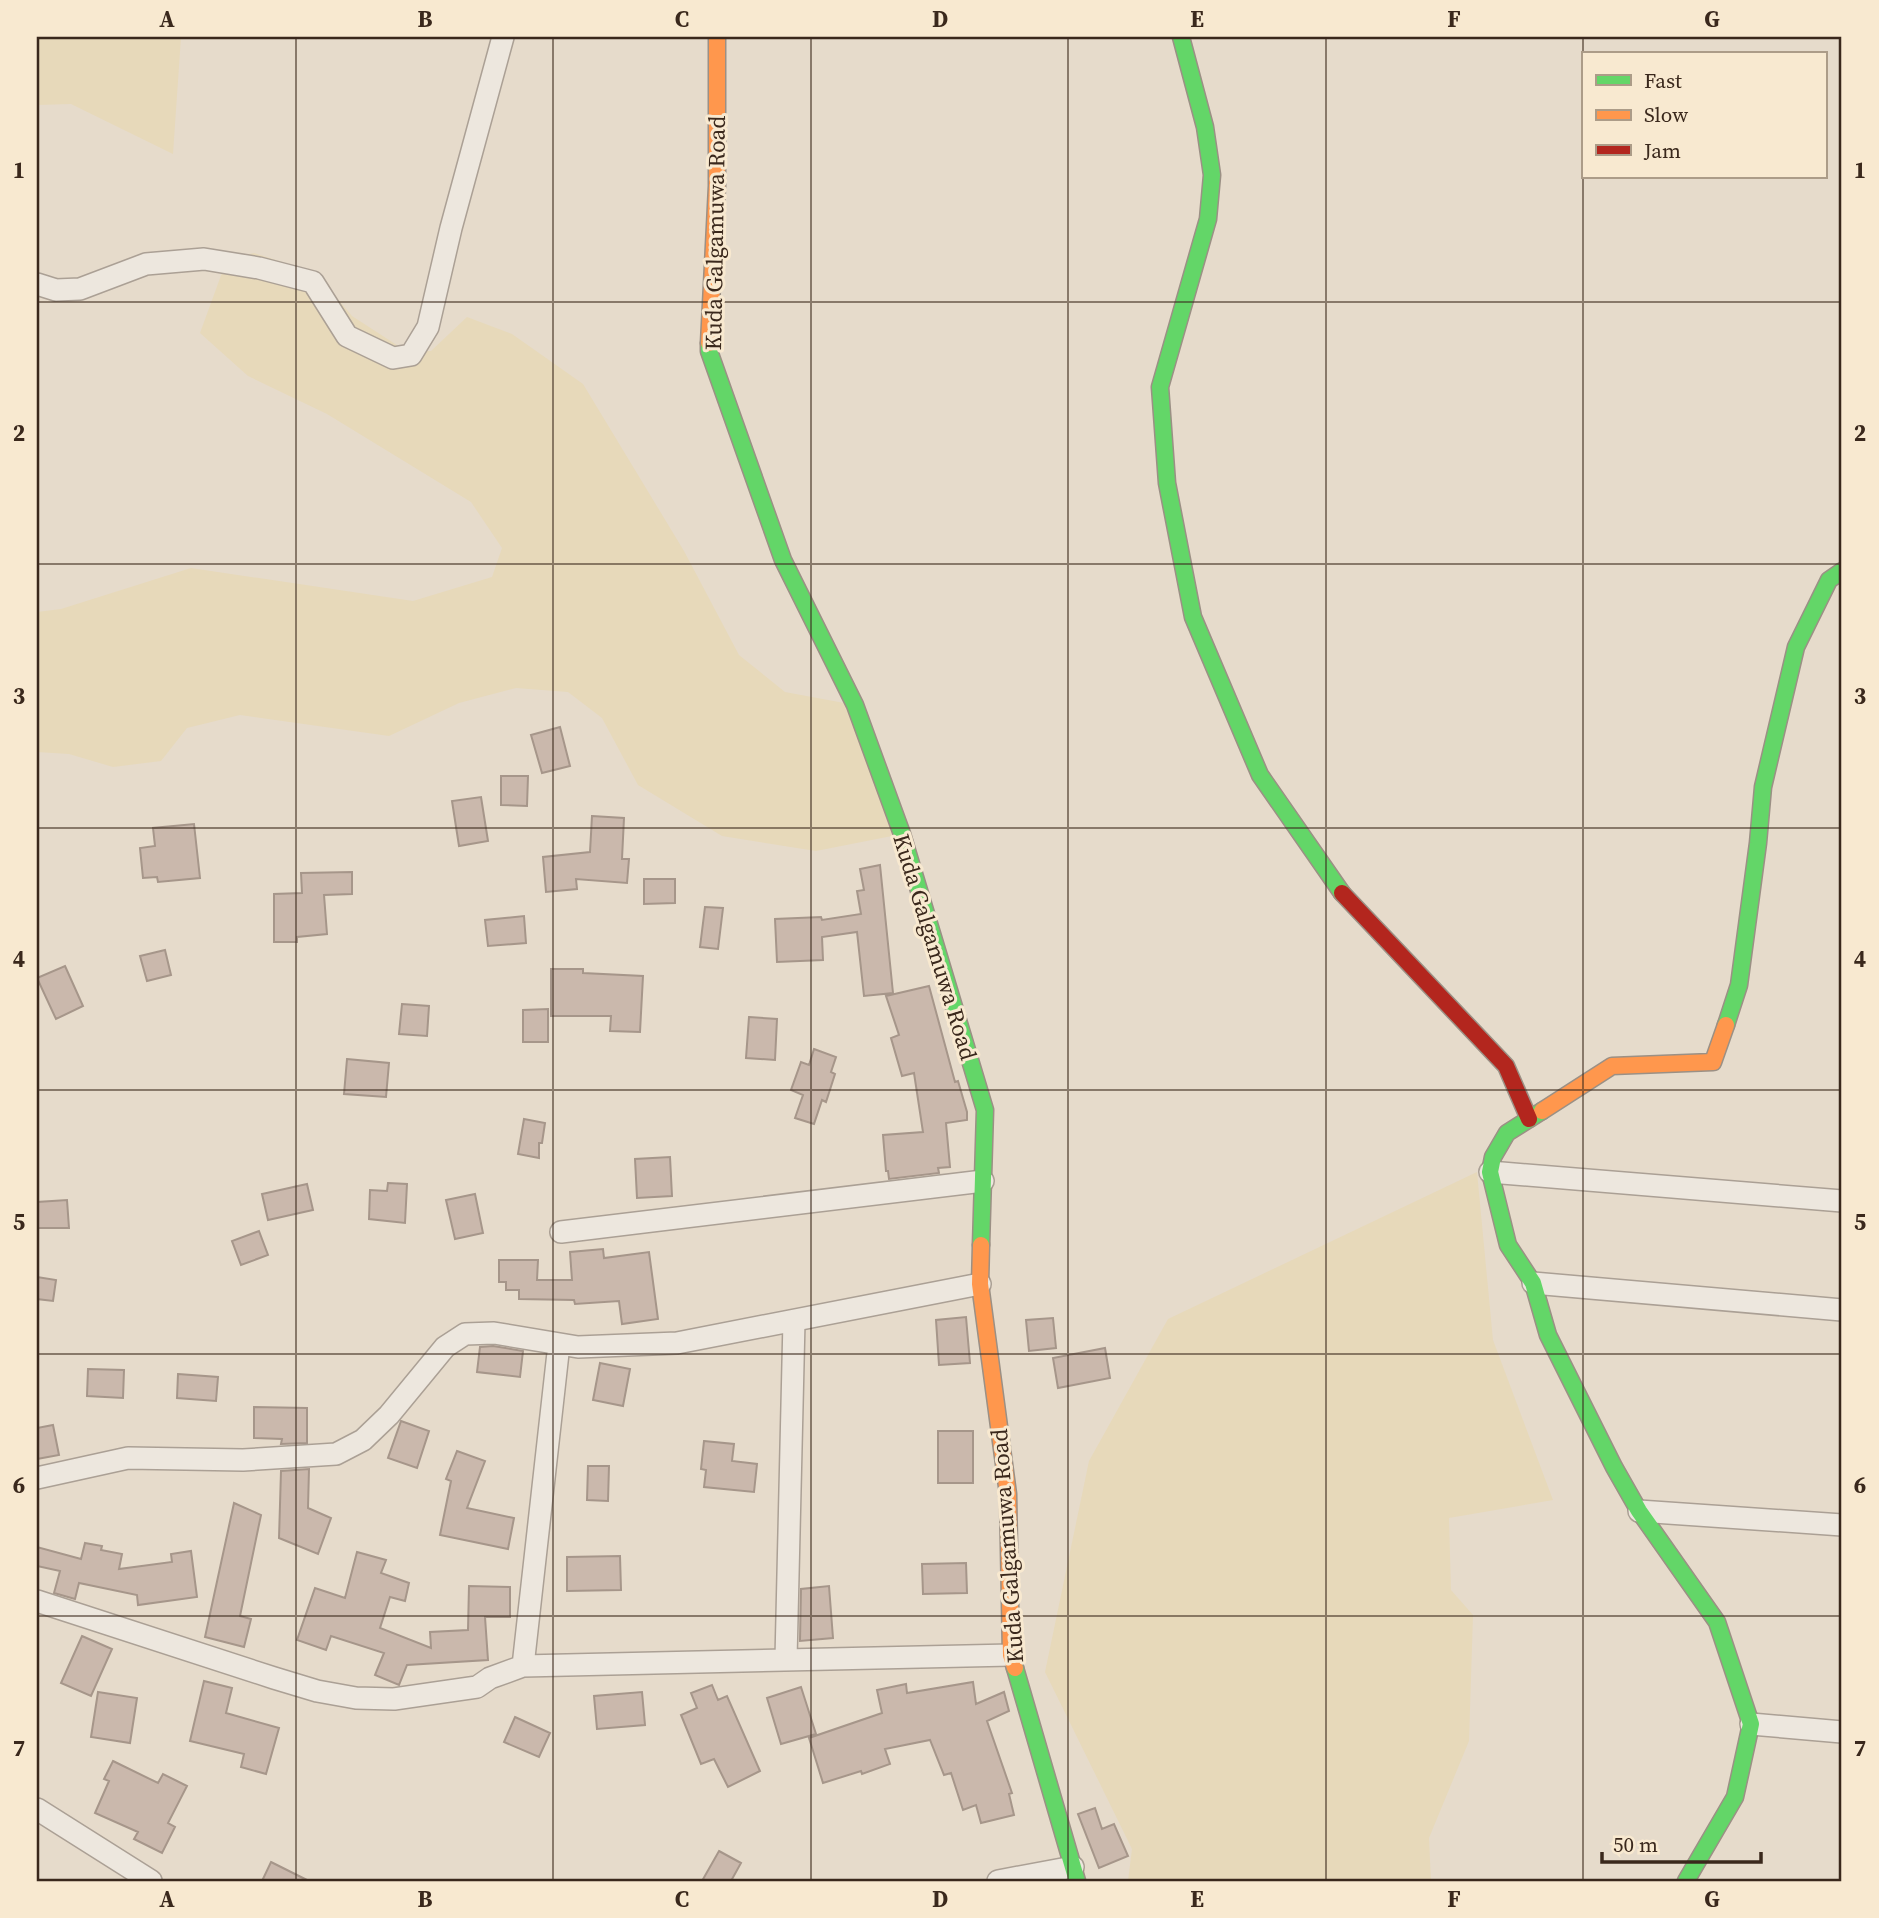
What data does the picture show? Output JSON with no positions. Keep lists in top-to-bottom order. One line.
{"streets":{"street":["Kuda Galgamuwa Road"]},"legend":["Fast","Slow","Jam"],"scale_bar":"50 m","grid":{"columns":["A","B","C","D","E","F","G"],"rows":["1","2","3","4","5","6","7"]}}
